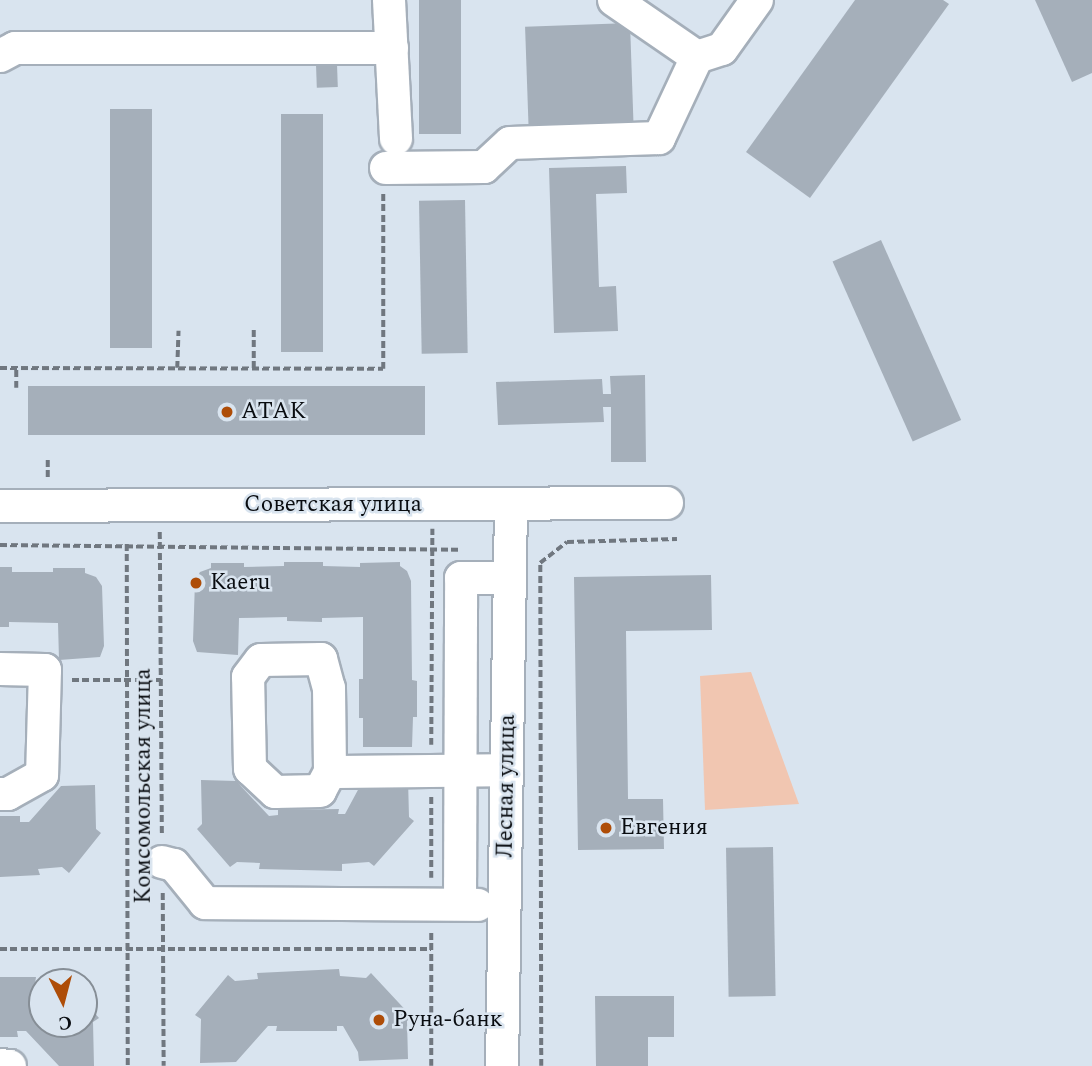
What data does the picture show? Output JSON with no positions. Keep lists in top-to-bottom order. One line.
{"streets":{"street":["Советская улица","Лесная улица"],"path":["Комсомольская улица"]},"crossings":[["Советская улица","Комсомольская улица"],["Советская улица","Лесная улица"]],"places":["АТАК","Kaeru","Евгения","Руна-банк"],"north":"bottom"}
